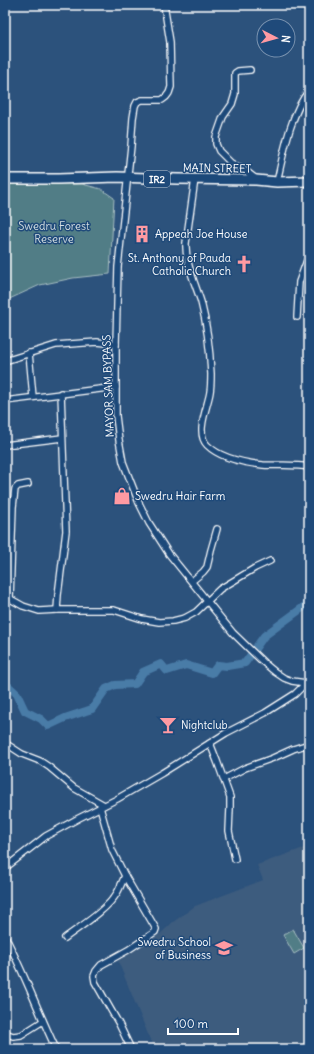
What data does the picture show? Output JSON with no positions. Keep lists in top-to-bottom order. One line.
{"streets":{"main road":["MAIN STREET","IR2"],"street":["MAYOR SAM BYPASS"]},"crossings":[["MAIN STREET","MAYOR SAM BYPASS"]],"parks":["Swedru Forest Reserve"],"places":{"building":["Appeah Joe House"],"church":["St. Anthony of Pauda Catholic Church"],"shop":["Swedru Hair Farm"],"bar":["Nightclub"],"school or university":["Swedru School of Business"]},"scale_bar":"100 m","north":"right"}
